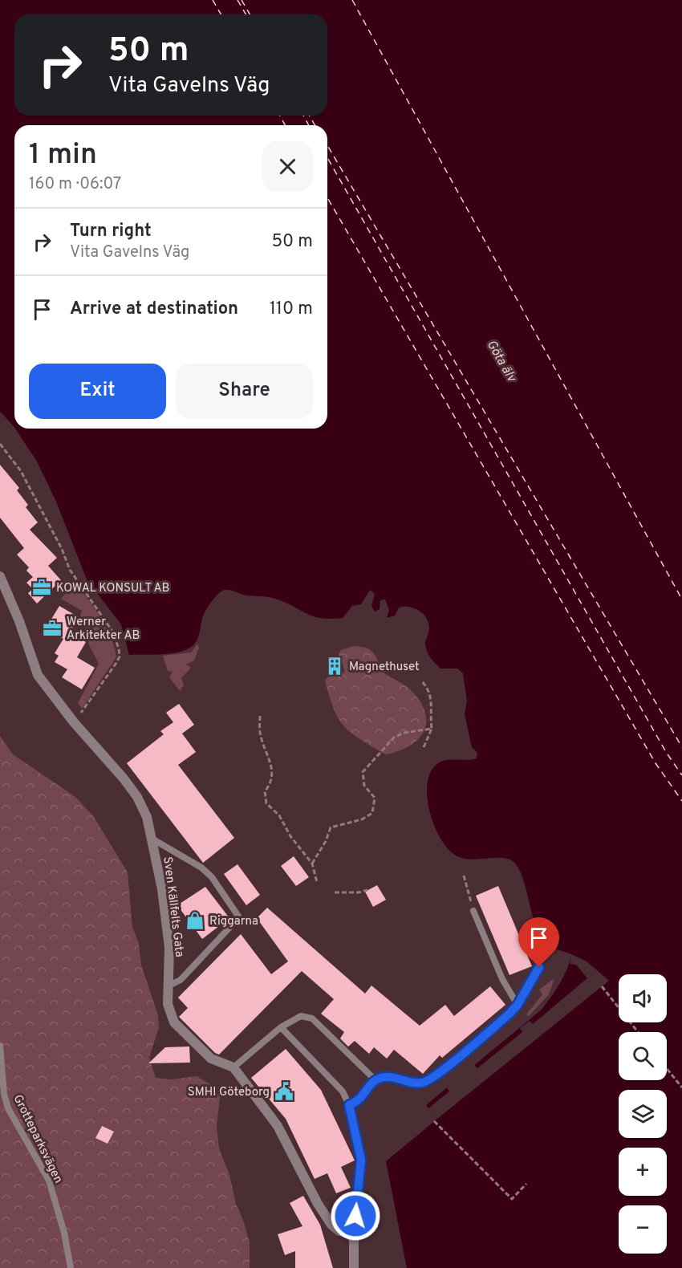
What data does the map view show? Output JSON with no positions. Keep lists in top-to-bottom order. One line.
{"streets":{"street":["Sven Källfelts Gata"],"lane":["Grotteparksvägen"]},"water":["Göta älv"],"places":{"office":["KOWAL KONSULT AB","Werner Arkitekter AB"],"building":["Magnethuset"],"shop":["Riggarna"],"public building":["SMHI Göteborg"]},"page":{"turn":["50 m","Vita Gavelns Väg"],"heading":["1 min","160 m · 06:07"],"list":[{"name":"Turn right","note":"Vita Gavelns Väg","value":"50 m"},{"name":"Arrive at destination","value":"110 m"}],"buttons":["Exit","Share"],"map_buttons":["+","−"]}}
